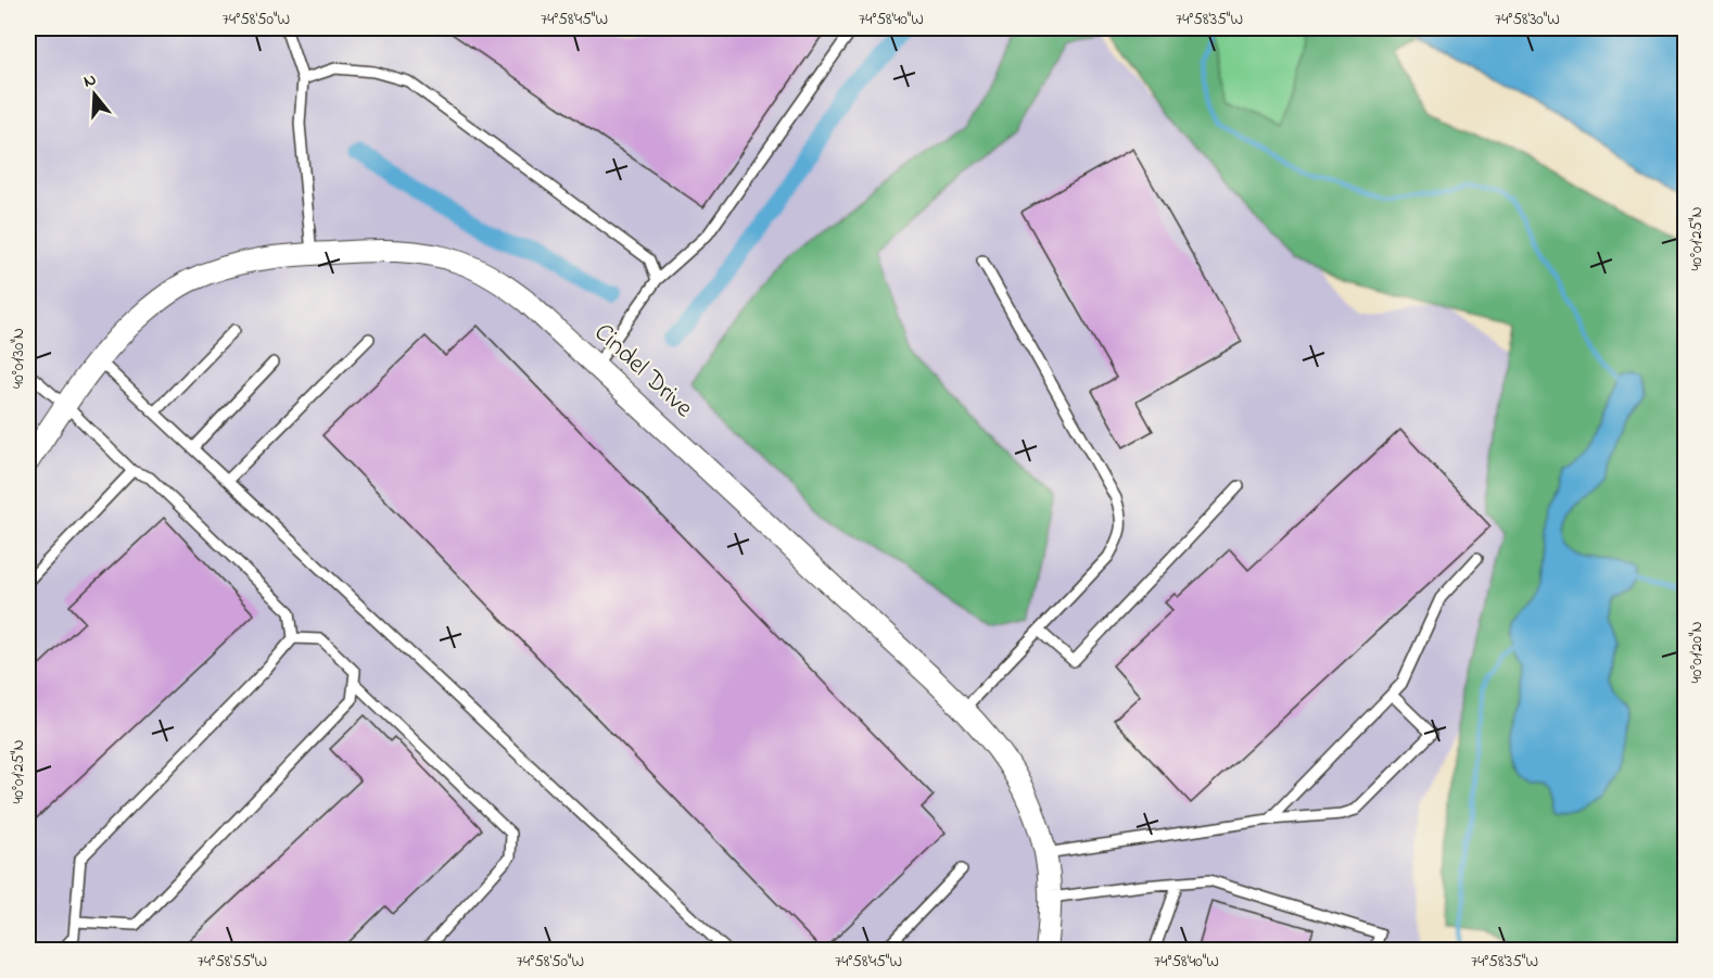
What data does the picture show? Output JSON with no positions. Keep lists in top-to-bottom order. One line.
{"streets":{"street":["Cindel Drive"]},"north":"top","coordinates":["74°58'50\"W","74°58'45\"W","74°58'40\"W","74°58'35\"W","74°58'30\"W","40°01'25\"N","40°01'30\"N","40°01'20\"N","74°58'55\"W"]}
